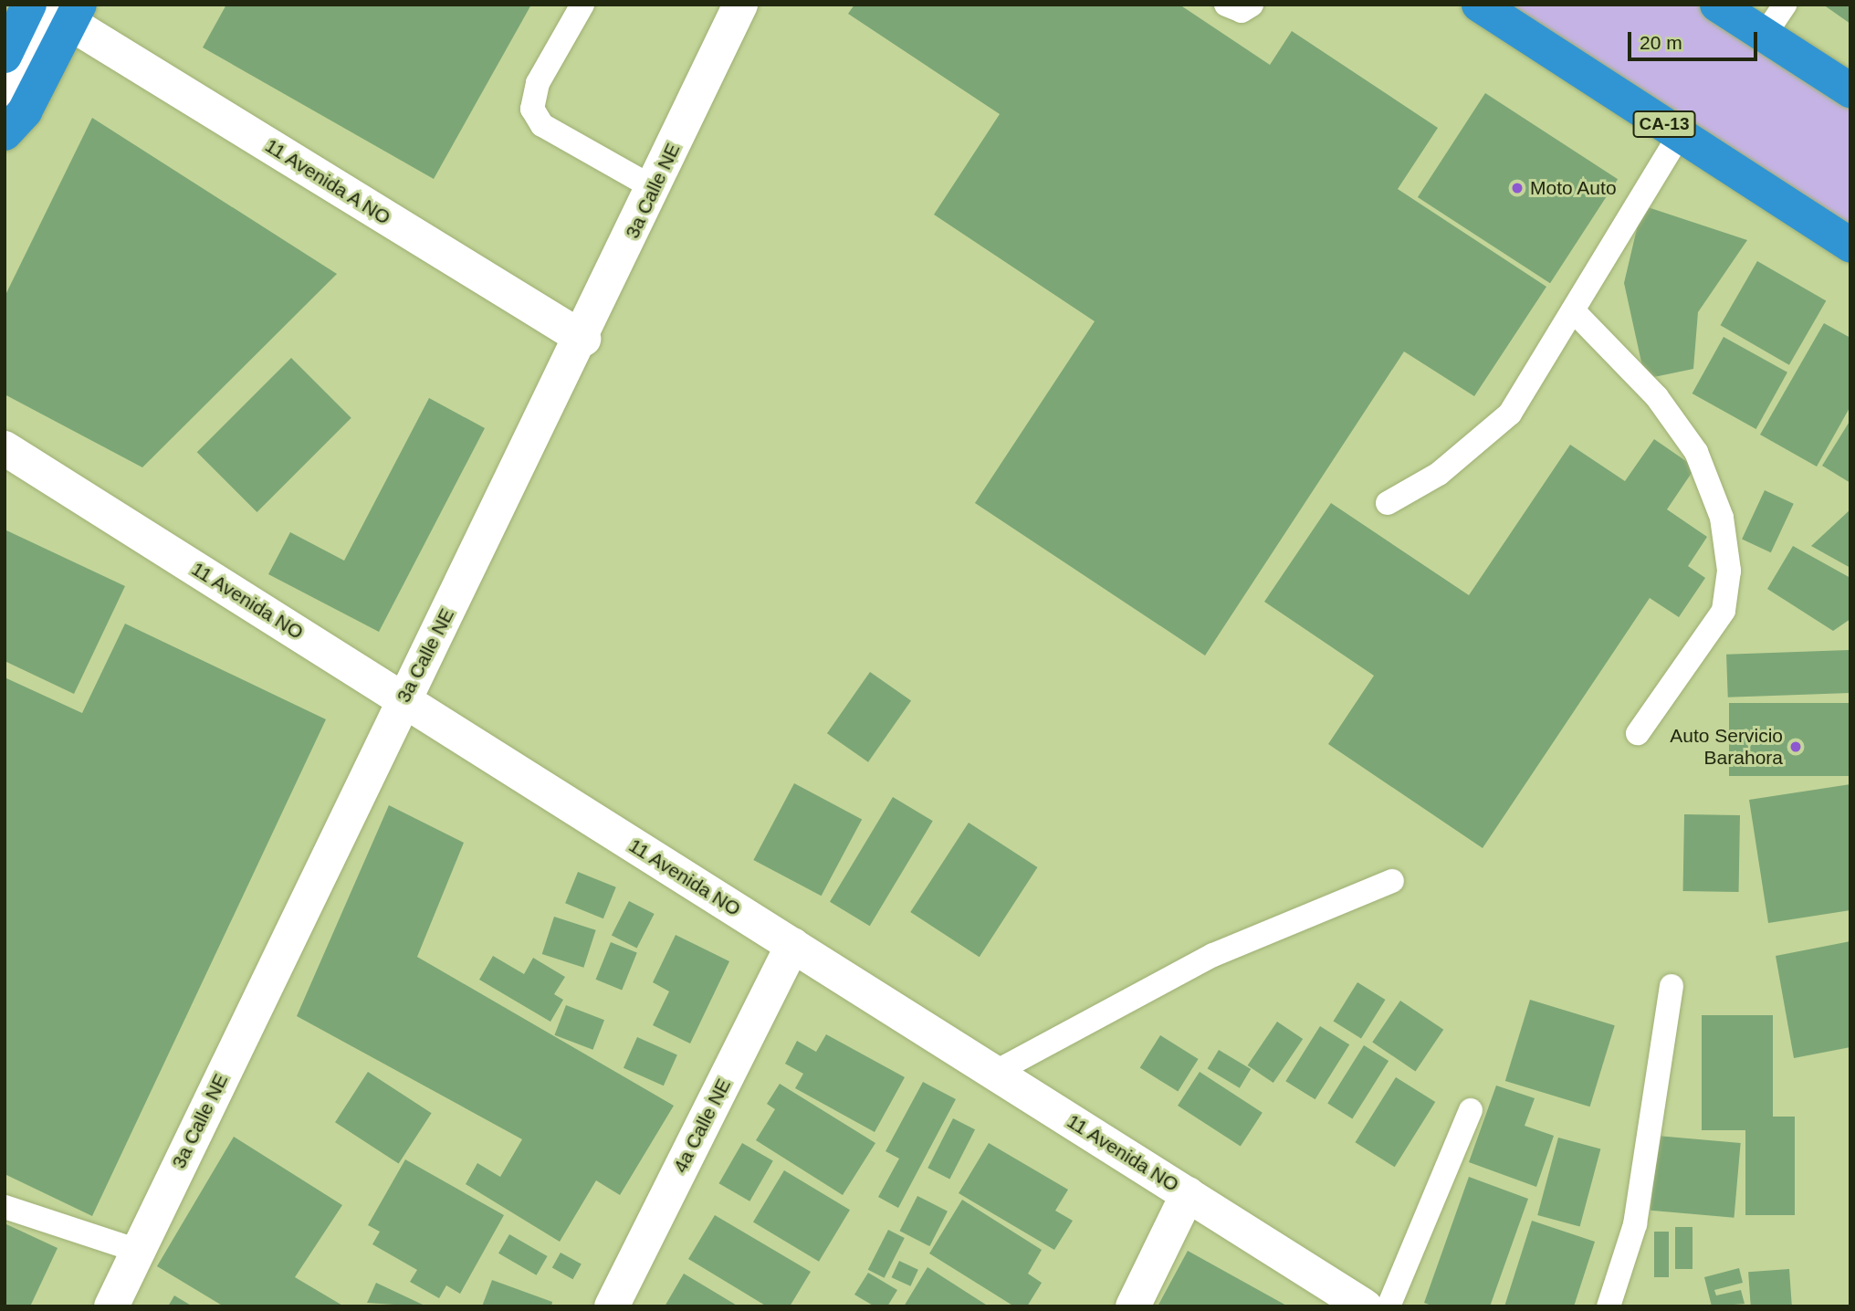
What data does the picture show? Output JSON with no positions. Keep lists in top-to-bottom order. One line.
{"streets":{"highway":["CA-13"],"street":["11 Avenida A NO","3a Calle NE","11 Avenida NO","4a Calle NE"]},"crossings":[["11 Avenida A NO","3a Calle NE"],["3a Calle NE","11 Avenida NO"],["11 Avenida NO","4a Calle NE"]],"places":["Moto Auto","Auto Servicio Barahora"],"scale_bar":"20 m"}
